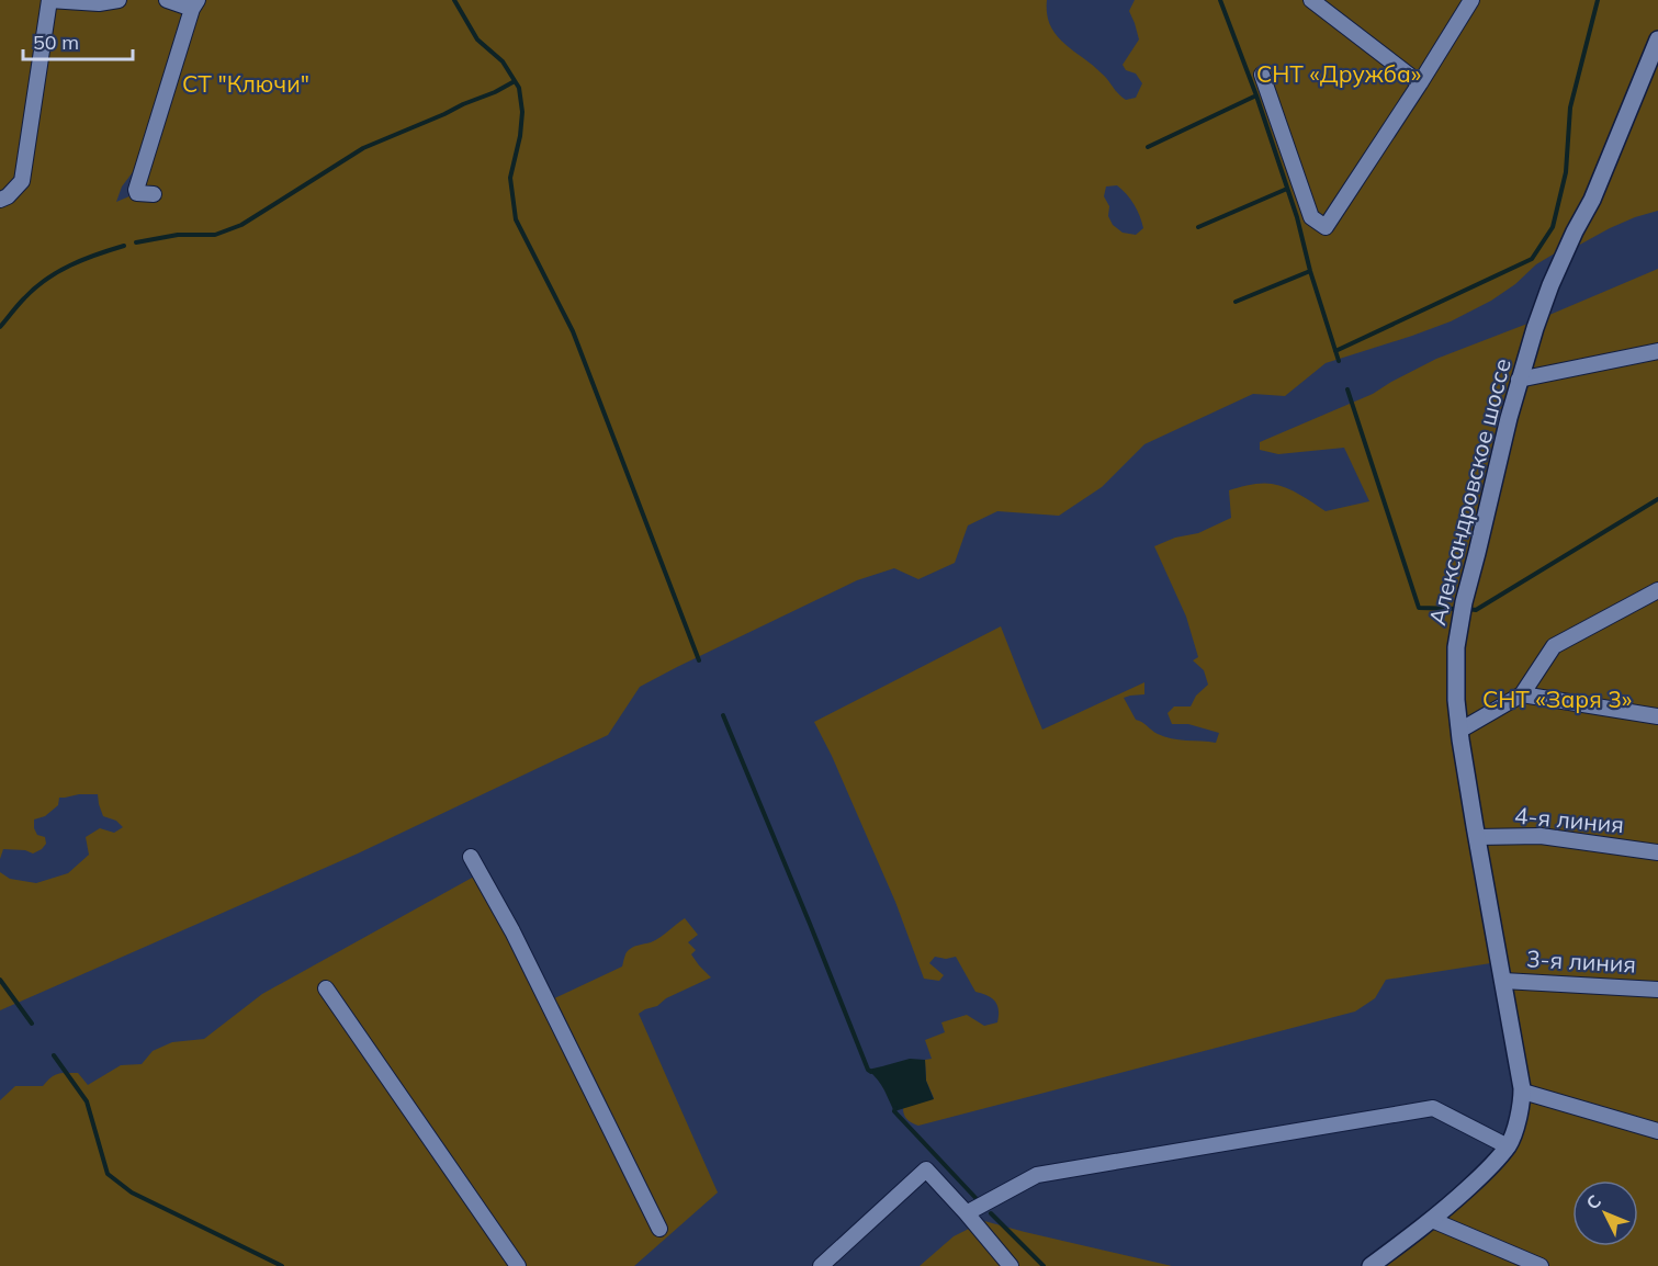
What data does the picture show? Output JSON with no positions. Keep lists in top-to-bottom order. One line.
{"streets":{"street":["Александровское шоссе","4-я линия","3-я линия"]},"crossings":[["Александровское шоссе","4-я линия"],["Александровское шоссе","3-я линия"]],"parks":["СНТ «Дружба»","СТ \"Ключи\"","СНТ «Заря 3»"],"scale_bar":"50 m","north":"top left"}
